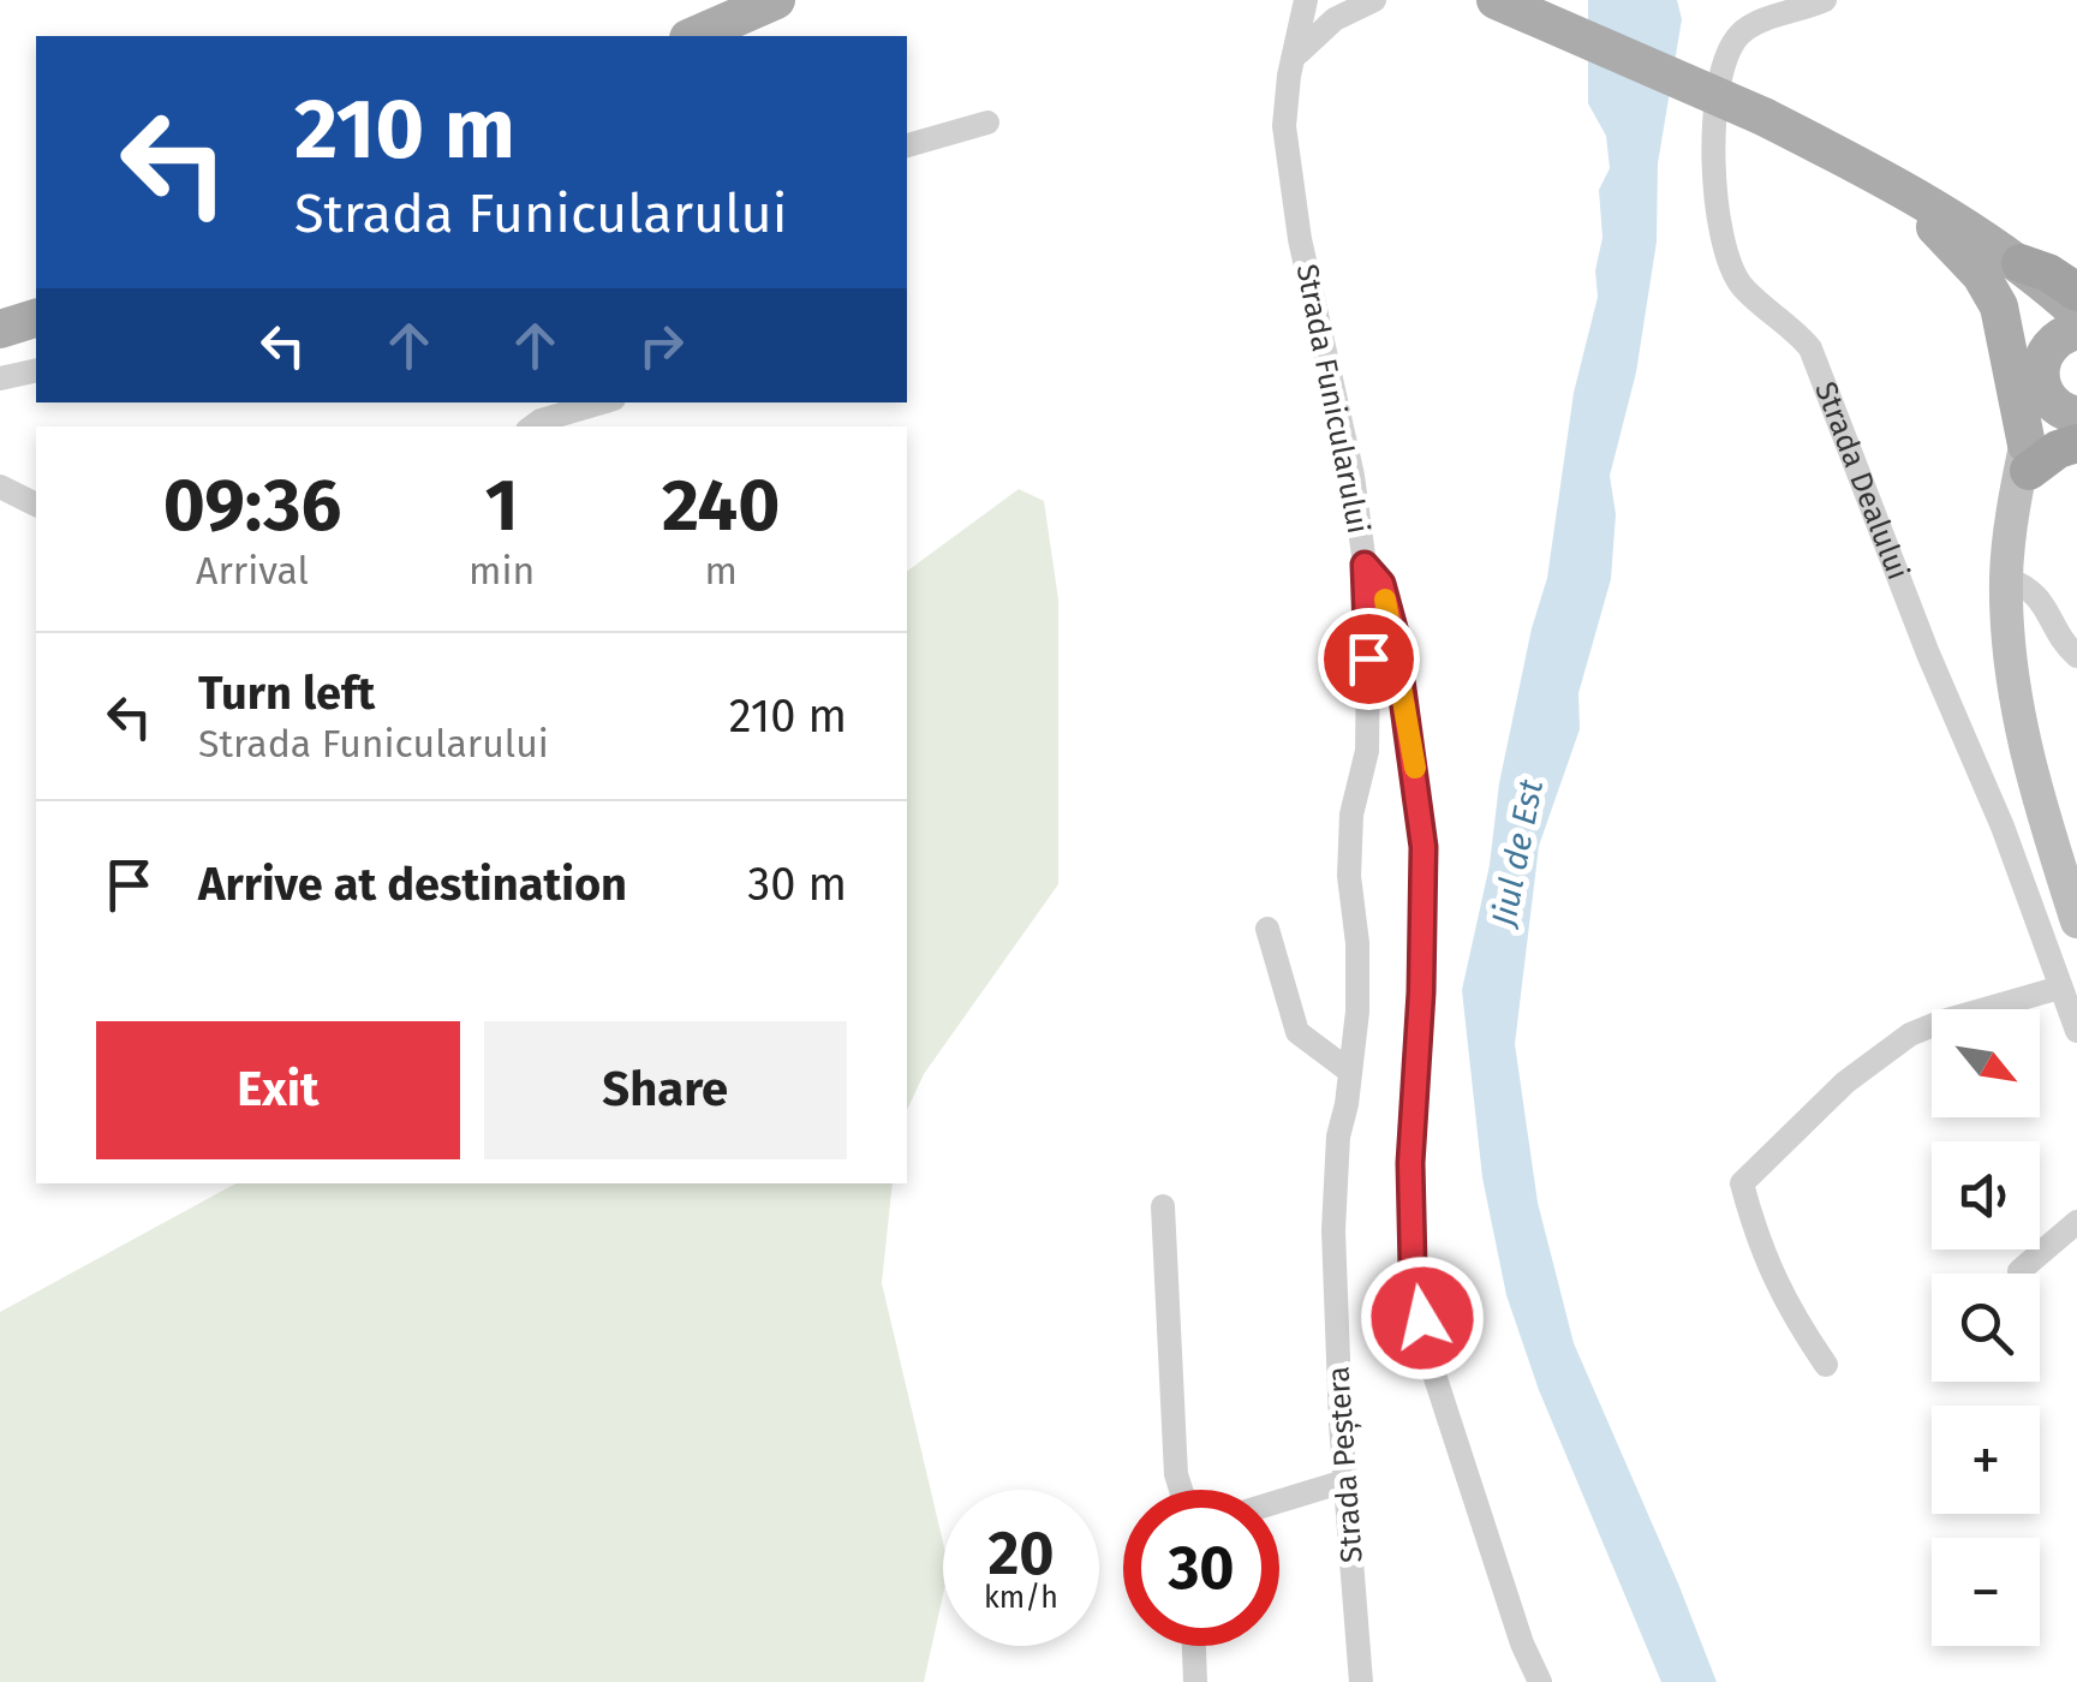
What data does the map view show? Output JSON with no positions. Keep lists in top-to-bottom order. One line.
{"streets":{"street":["Strada Funicularului","Strada Dealului","Strada Peștera"]},"crossings":[["Strada Funicularului","Strada Peștera"]],"water":["Jiul de Est"],"north":"bottom right","page":{"turn":["210 m","Strada Funicularului"],"eta":["09:36","Arrival","1","min","240","m"],"list":[{"name":"Turn left","note":"Strada Funicularului","value":"210 m"},{"name":"Arrive at destination","value":"30 m"}],"buttons":["Exit","Share"],"map_buttons":["+","−"],"speed":"20 km/h","limit":"30"}}
